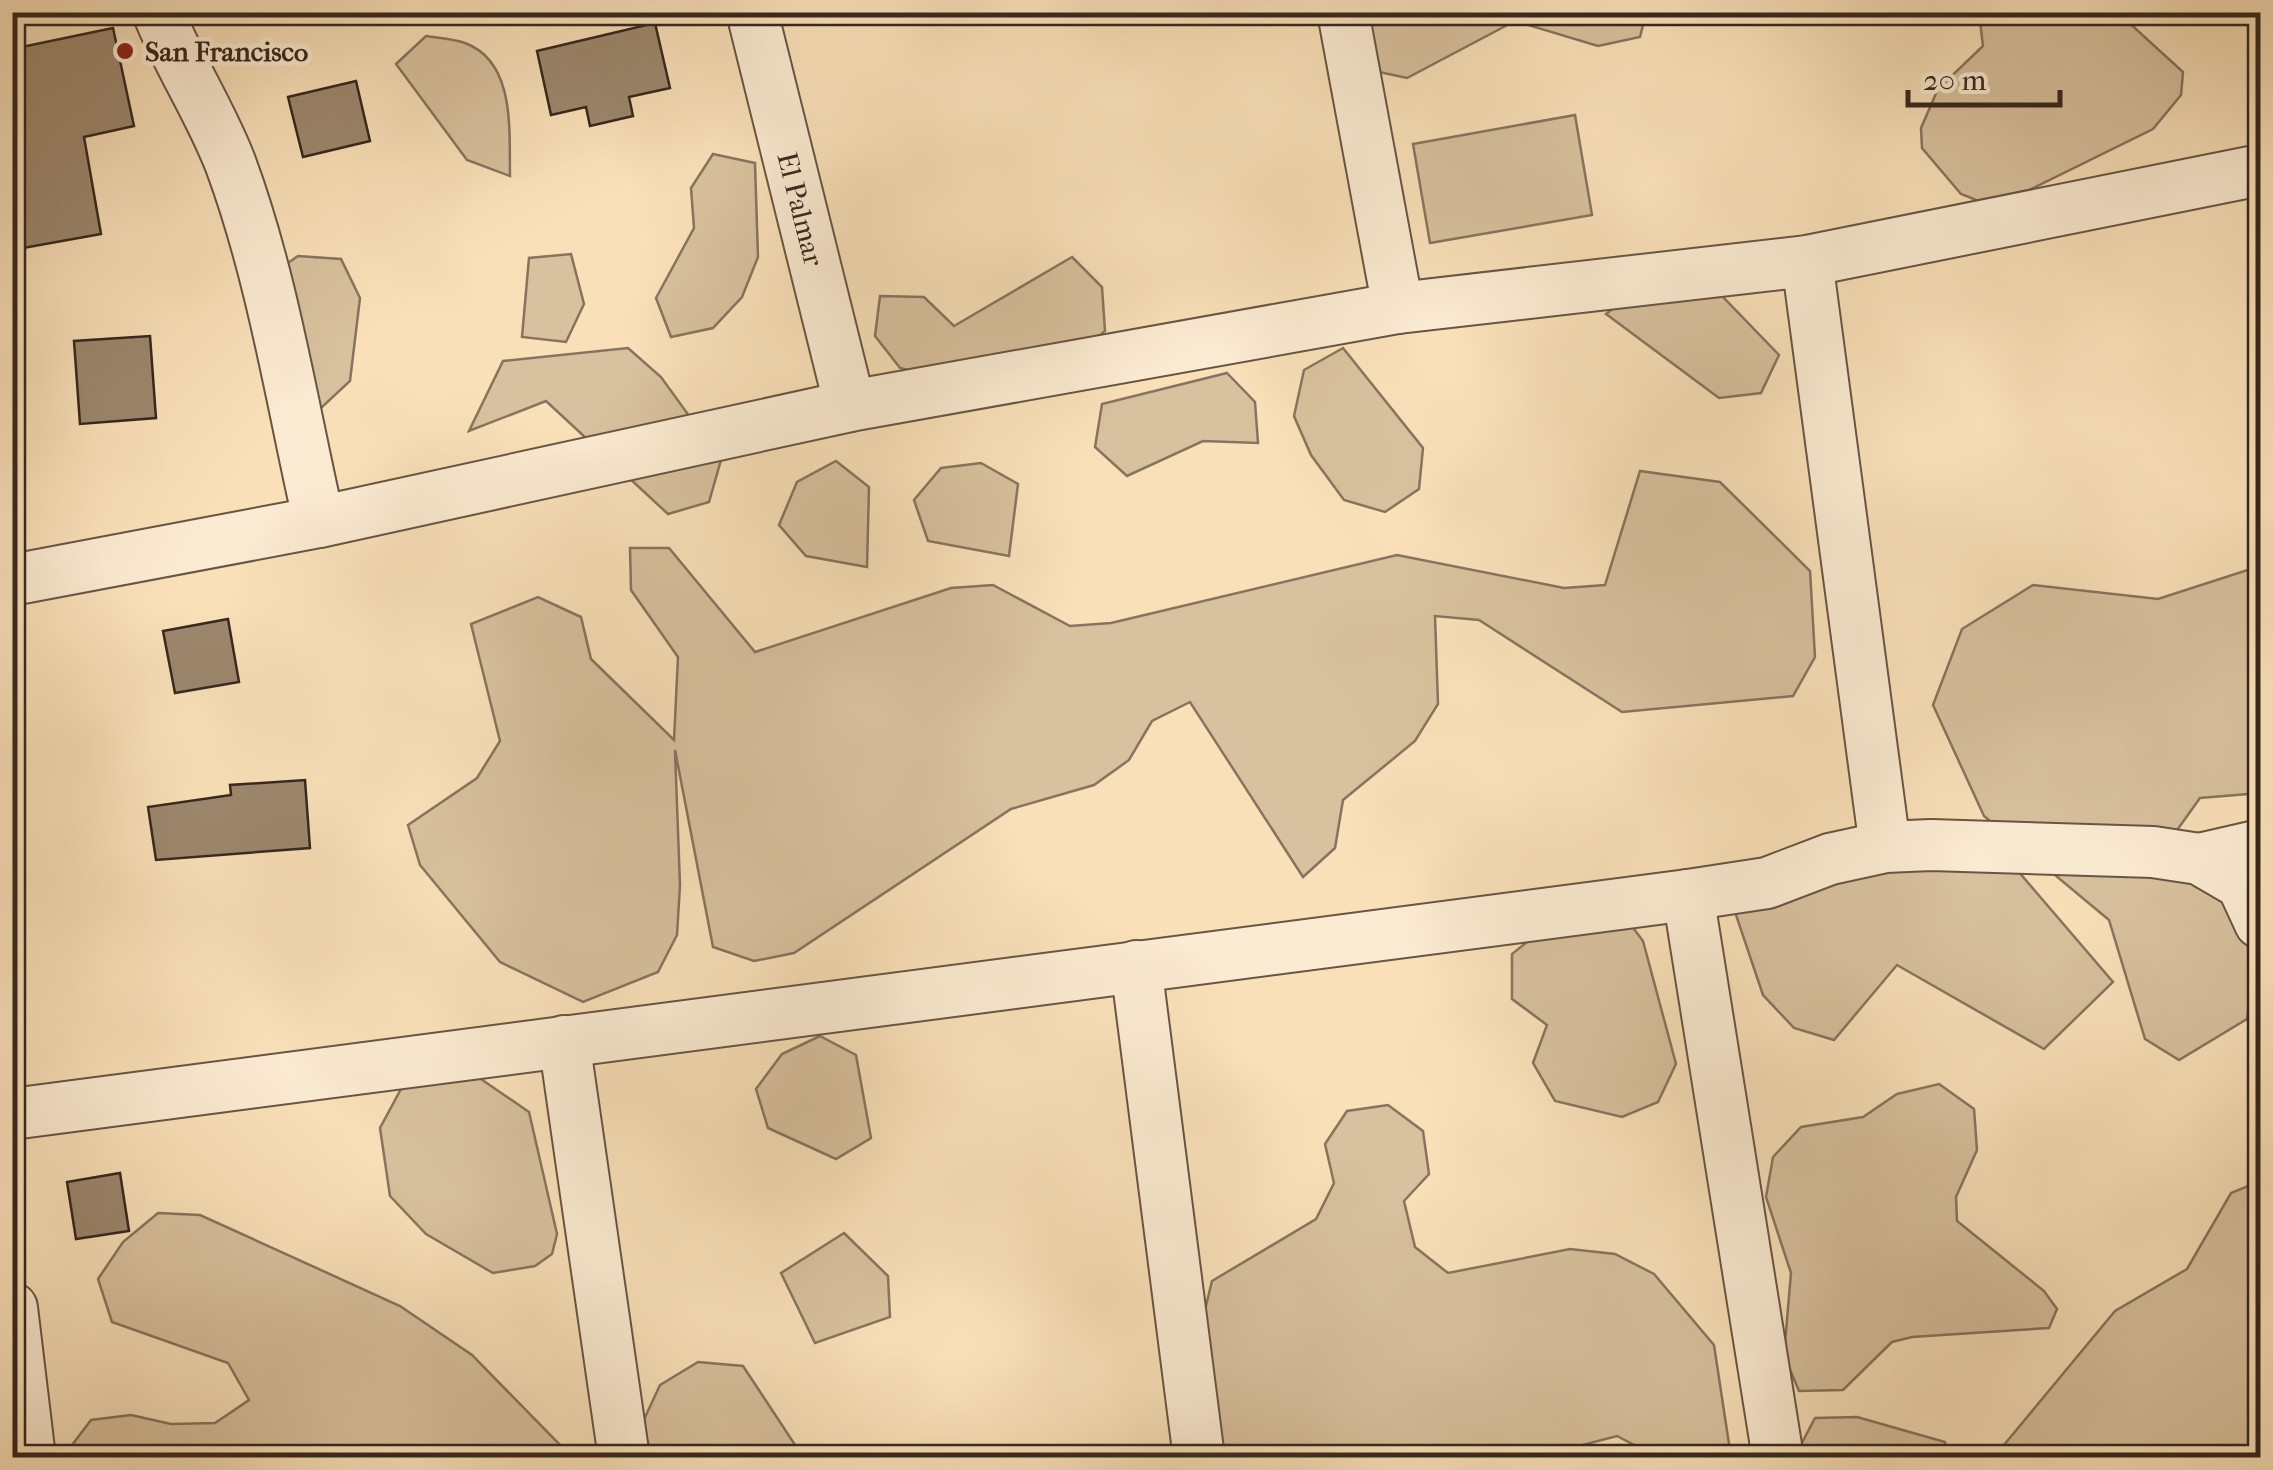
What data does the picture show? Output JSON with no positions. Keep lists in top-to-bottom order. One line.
{"streets":{"street":["El Palmar"]},"places":["San Francisco"],"scale_bar":"20 m"}
